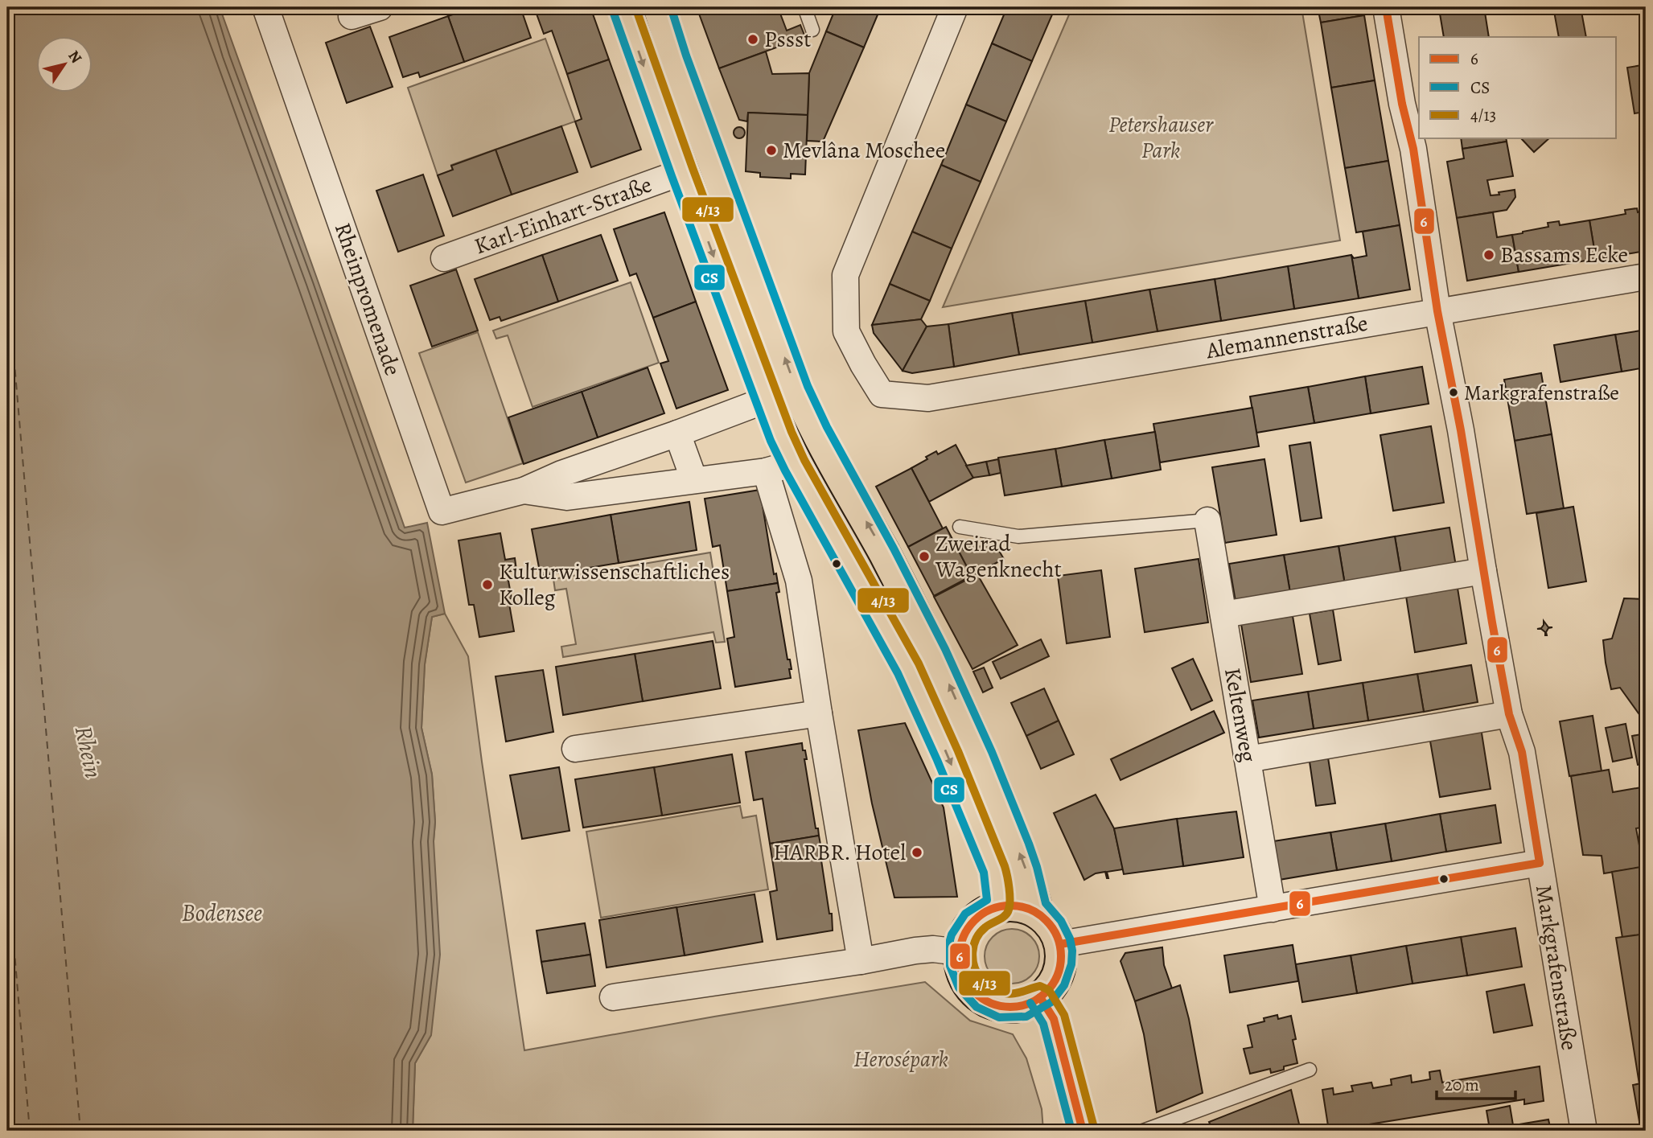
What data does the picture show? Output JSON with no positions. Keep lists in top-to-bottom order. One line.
{"streets":{"street":["Karl-Einhart-Straße","Rheinpromenade","Alemannenstraße","Keltenweg","Markgrafenstraße"]},"crossings":[["Alemannenstraße","Markgrafenstraße"]],"water":["Rhein","Bodensee"],"parks":["Petershauser Park","Herosépark"],"places":["Pssst","Mevlâna Moschee","Bassams Ecke","Markgrafenstraße","Zweirad Wagenknecht","Kulturwissenschaftliches Kolleg","HARBR. Hotel"],"lines":["transit line 6","transit line CS","transit line 4/13"],"legend":["6","CS","4/13"],"scale_bar":"20 m","north":"top right"}
